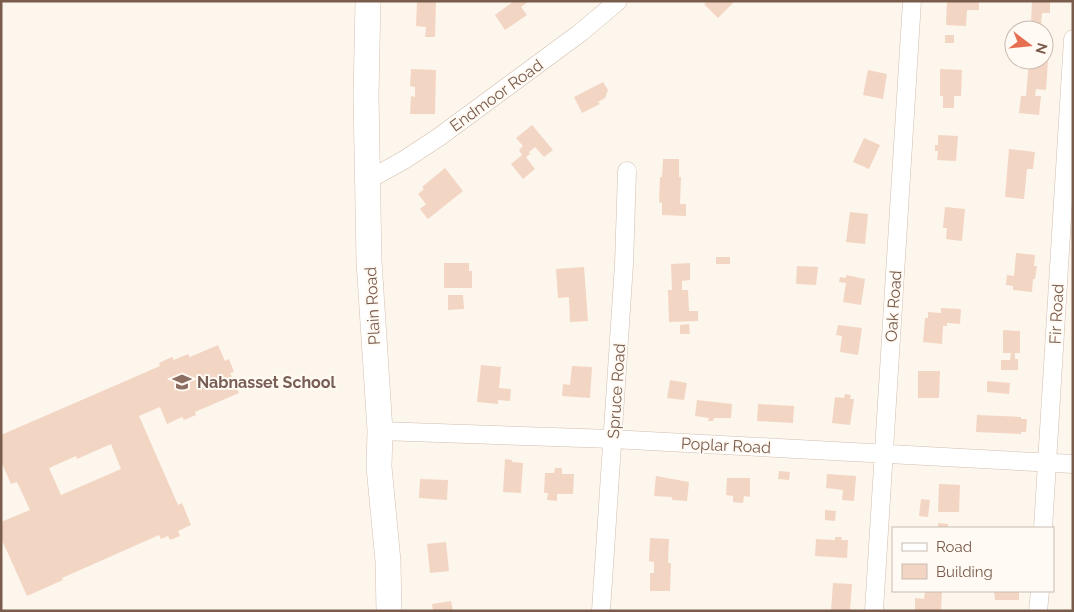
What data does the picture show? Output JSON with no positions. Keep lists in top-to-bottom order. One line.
{"streets":{"main road":["Plain Road"],"street":["Endmoor Road","Oak Road","Fir Road","Spruce Road","Poplar Road"]},"crossings":[["Endmoor Road","Plain Road"],["Plain Road","Poplar Road"],["Oak Road","Poplar Road"],["Fir Road","Poplar Road"],["Spruce Road","Poplar Road"]],"places":{"school or university":["Nabnasset School"]},"legend":["Road","Building"],"north":"right"}
